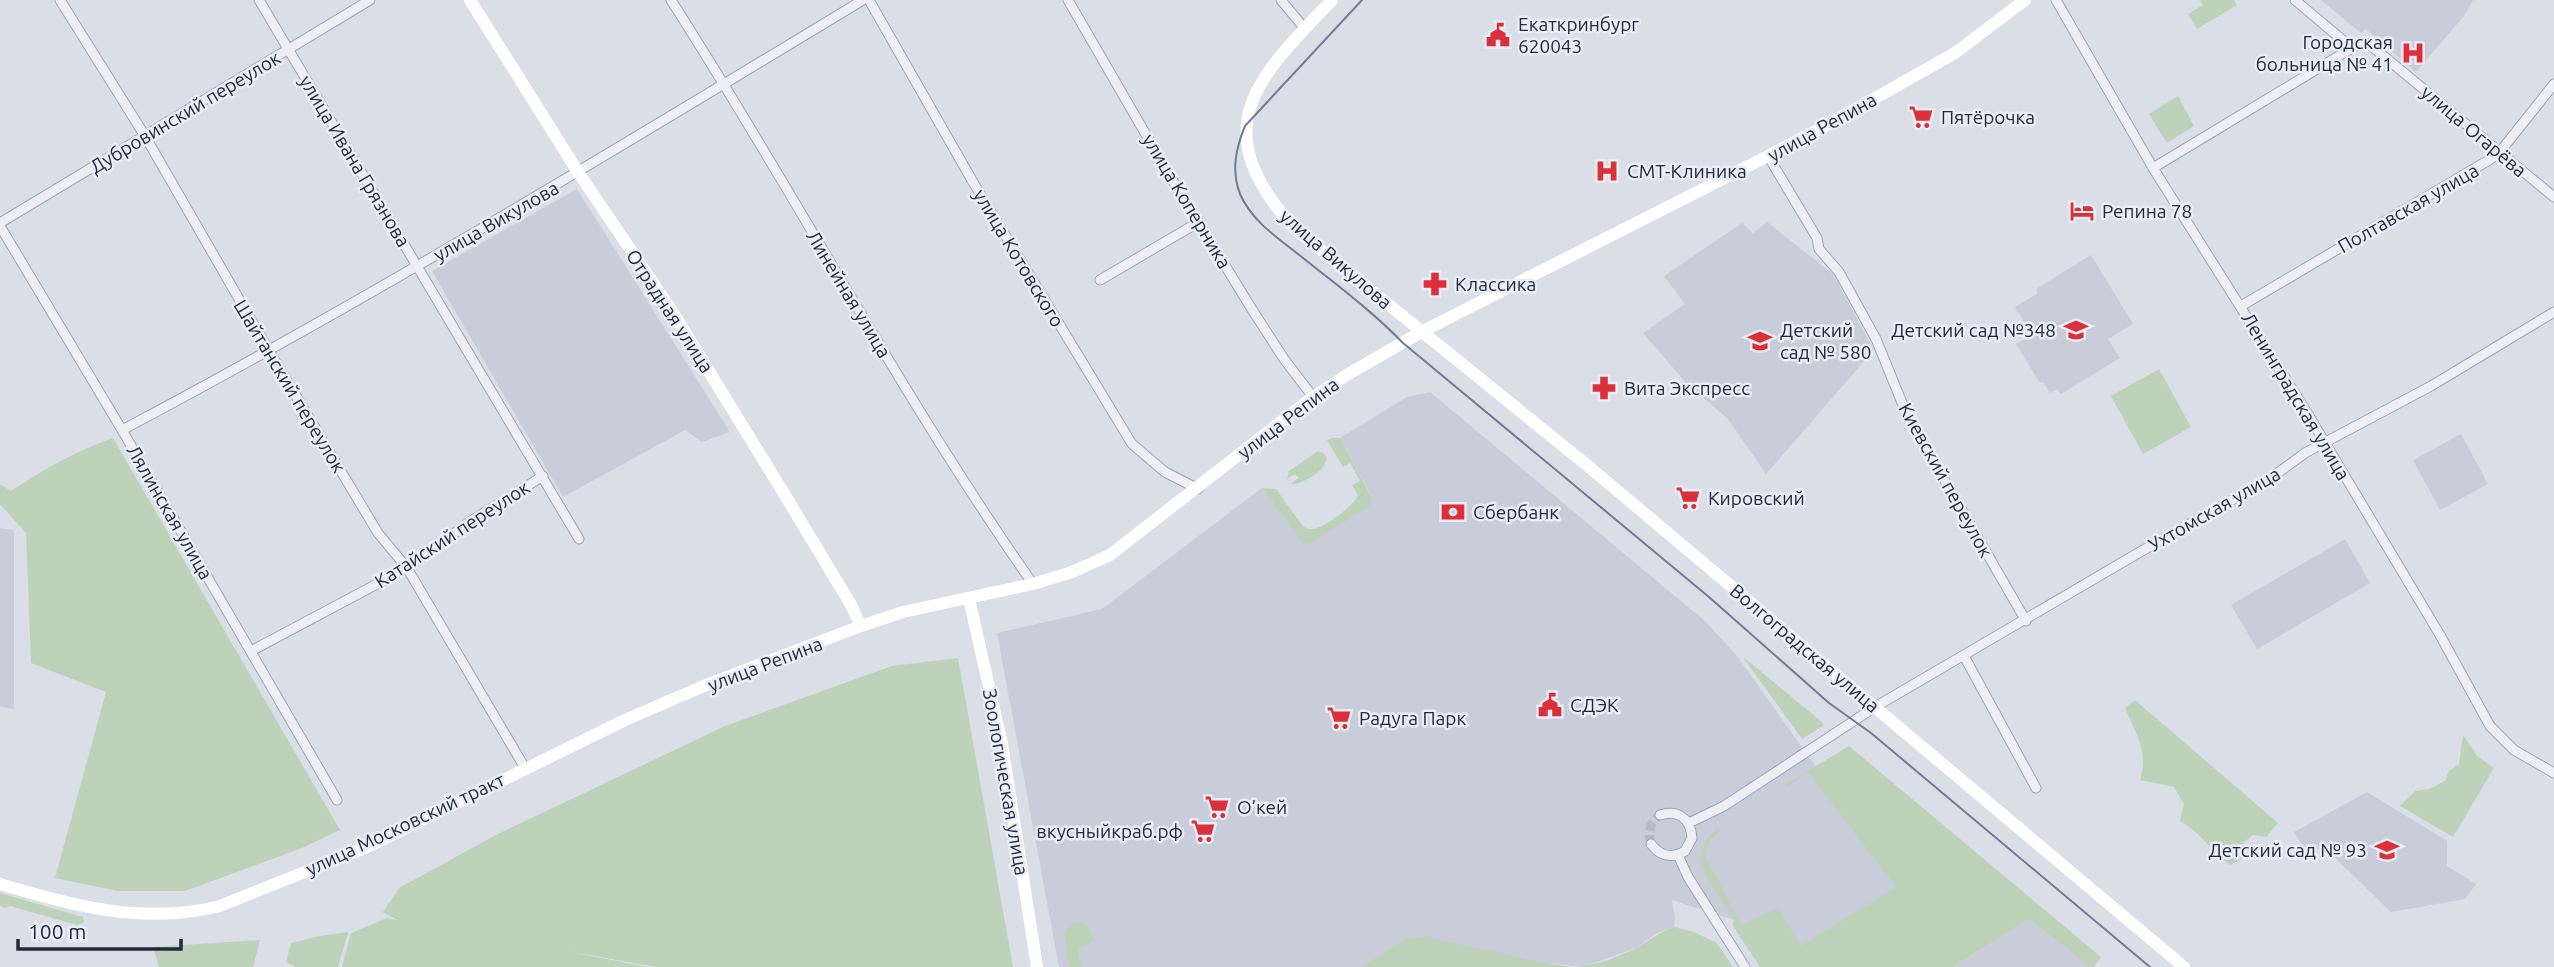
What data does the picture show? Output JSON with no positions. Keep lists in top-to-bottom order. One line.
{"streets":{"street":["Дубровинский переулок","улица Репина","улица Огарёва","улица Ивана Грязнова","улица Коперника","Полтавская улица","улица Викулова","улица Котовского","Линейная улица","Отрадная улица","Шайтанский переулок","Ленинградская улица","Киевский переулок","Ухтомская улица","Лялинская улица","Катайский переулок","Волгоградская улица","Зоологическая улица","улица Московский тракт"]},"crossings":[["Дубровинский переулок","улица Ивана Грязнова"],["Дубровинский переулок","Шайтанский переулок"],["Дубровинский переулок","Лялинская улица"],["улица Репина","улица Коперника"],["улица Репина","улица Викулова"],["улица Репина","улица Котовского"],["улица Репина","Линейная улица"],["улица Репина","Отрадная улица"],["улица Репина","Шайтанский переулок"],["улица Репина","Киевский переулок"],["улица Репина","Волгоградская улица"],["улица Репина","Зоологическая улица"],["улица Репина","улица Московский тракт"],["улица Огарёва","Полтавская улица"],["улица Ивана Грязнова","улица Викулова"],["улица Ивана Грязнова","Катайский переулок"],["Полтавская улица","Ленинградская улица"],["улица Викулова","Линейная улица"],["улица Викулова","Отрадная улица"],["улица Викулова","Шайтанский переулок"],["улица Викулова","Лялинская улица"],["улица Викулова","Волгоградская улица"],["Шайтанский переулок","Катайский переулок"],["Шайтанский переулок","улица Московский тракт"],["Ленинградская улица","Ухтомская улица"],["Киевский переулок","Ухтомская улица"],["Ухтомская улица","Волгоградская улица"],["Лялинская улица","Катайский переулок"]],"places":{"public building":["Екаткринбург 620043","СДЭК"],"hospital":["Городская больница № 41","СМТ-Клиника"],"supermarket":["Пятёрочка","Кировский","Радуга Парк","О’кей","вкусныйкраб.рф"],"hotel":["Репина 78"],"pharmacy":["Классика","Вита Экспресс"],"school or university":["Детский сад №348","Детский сад № 580","Детский сад № 93"],"bank":["Сбербанк"]},"scale_bar":"100 m"}
